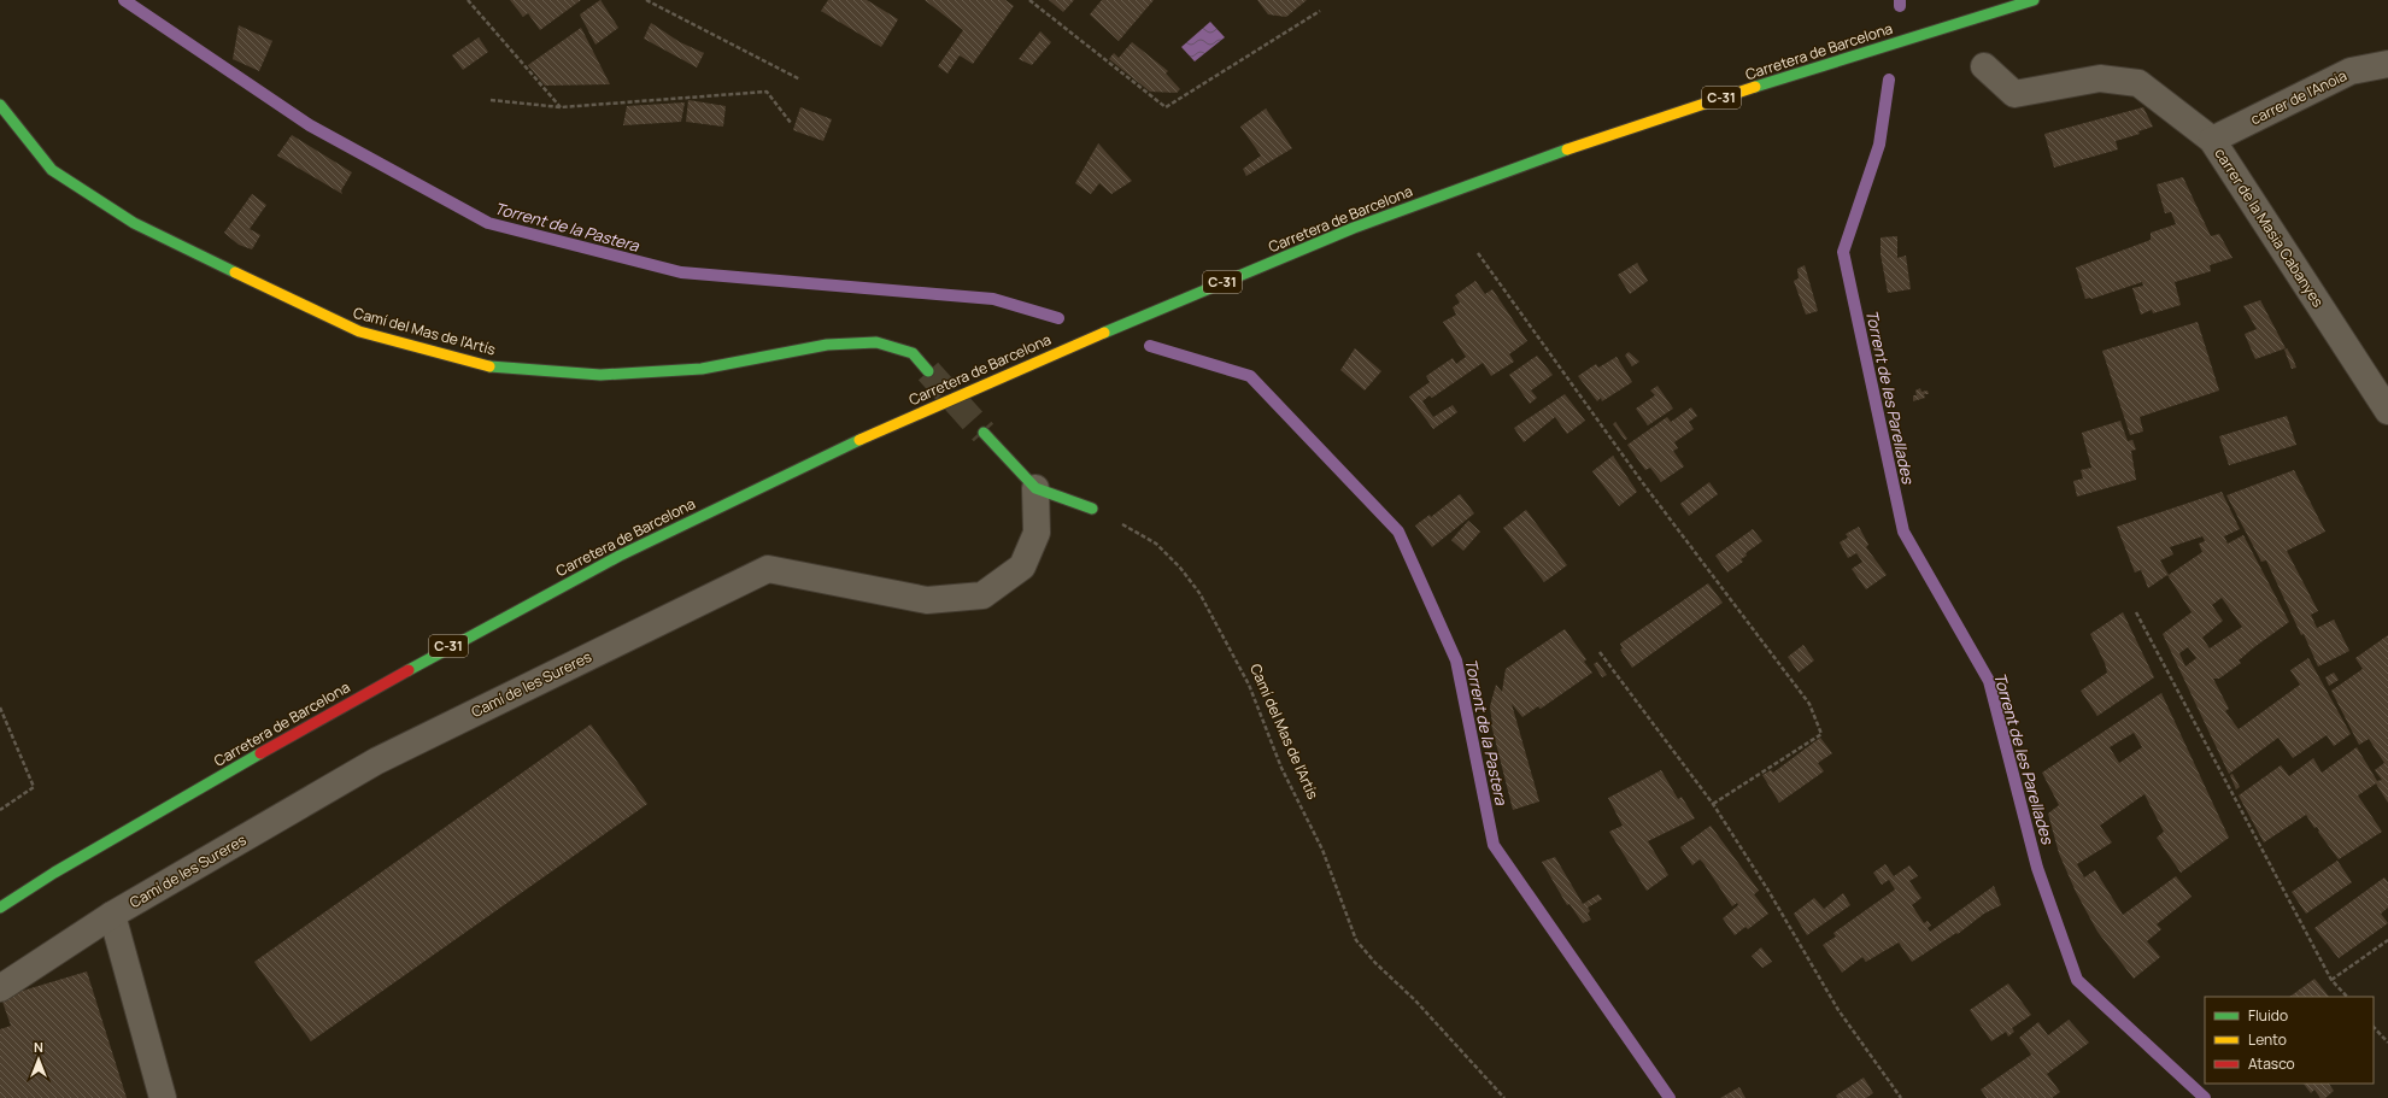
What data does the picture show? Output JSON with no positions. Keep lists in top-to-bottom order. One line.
{"streets":{"main road":["Carretera de Barcelona","C-31","Camí del Mas de l'Artís"],"street":["carrer de l'Anoia","carrer de la Masia Cabanyes","Camí de les Sureres"]},"crossings":[["carrer de l'Anoia","carrer de la Masia Cabanyes"]],"water":["Torrent de la Pastera","Torrent de les Parellades"],"legend":["Fluido","Lento","Atasco"],"north":"top"}
